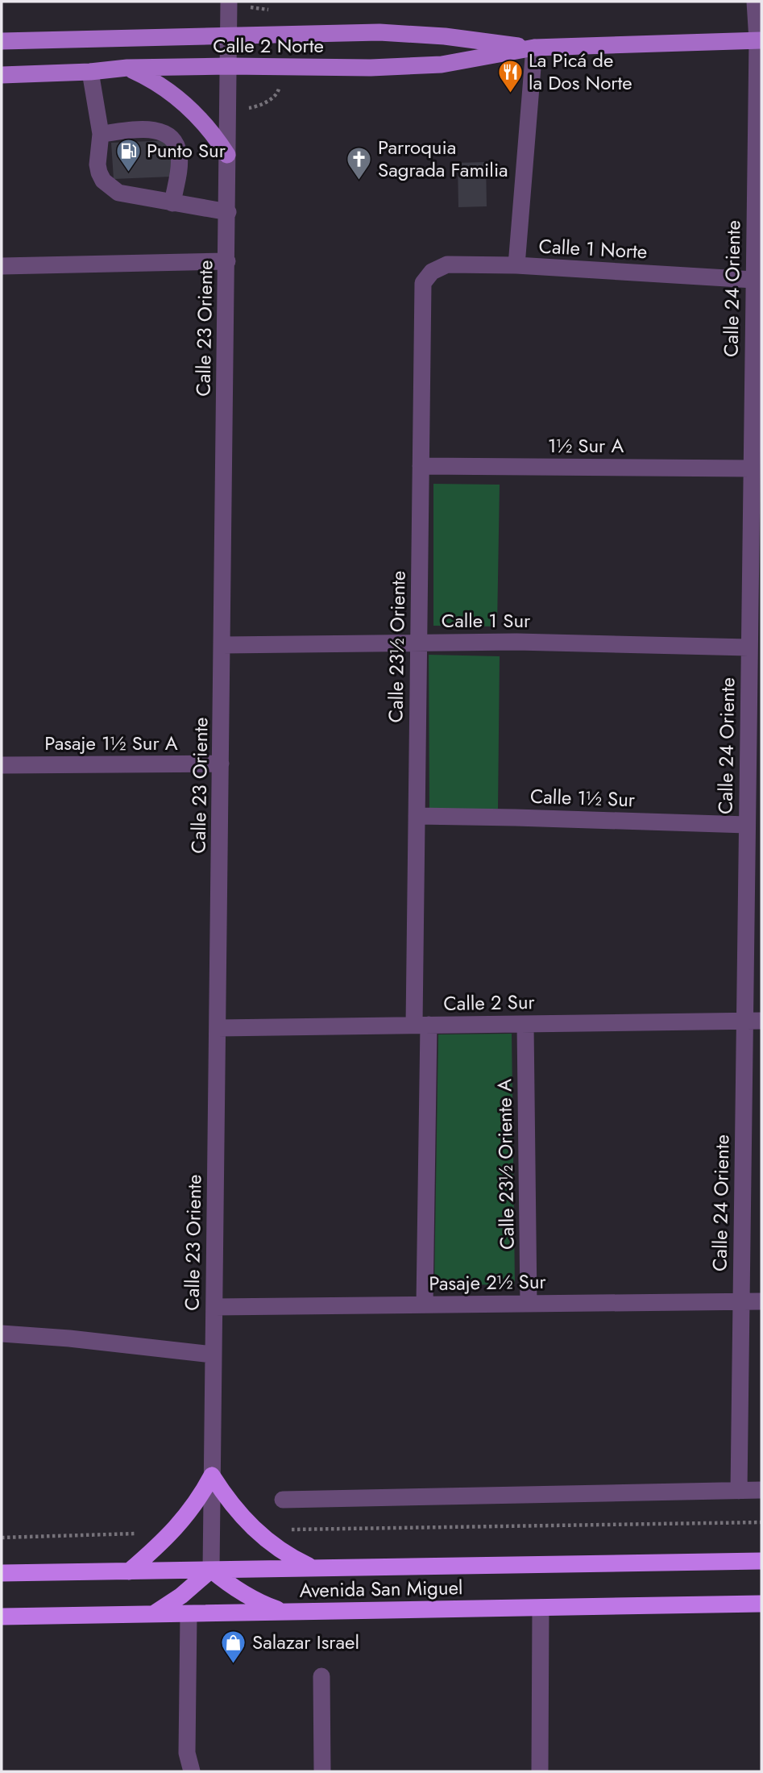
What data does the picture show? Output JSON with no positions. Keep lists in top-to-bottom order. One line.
{"streets":{"highway":["Avenida San Miguel"],"main road":["Calle 2 Norte"],"street":["Calle 1 Norte","Calle 24 Oriente","Calle 23 Oriente","1½ Sur A","Calle 1 Sur","Calle 23½ Oriente","Pasaje 1½ Sur A","Calle 1½ Sur","Calle 2 Sur","Calle 23½ Oriente A","Pasaje 2½ Sur"]},"crossings":[["Calle 2 Norte","Calle 24 Oriente"],["Calle 2 Norte","Calle 23 Oriente"],["Calle 1 Norte","Calle 24 Oriente"],["Calle 1 Norte","Calle 23½ Oriente"],["Calle 24 Oriente","1½ Sur A"],["Calle 24 Oriente","Calle 1 Sur"],["Calle 24 Oriente","Calle 1½ Sur"],["Calle 24 Oriente","Calle 2 Sur"],["Calle 24 Oriente","Pasaje 2½ Sur"],["Calle 23 Oriente","Calle 1 Sur"],["Calle 23 Oriente","Pasaje 1½ Sur A"],["Calle 23 Oriente","Calle 2 Sur"],["Calle 23 Oriente","Pasaje 2½ Sur"],["Calle 23 Oriente","Avenida San Miguel"],["1½ Sur A","Calle 23½ Oriente"],["Calle 1 Sur","Calle 23½ Oriente"],["Calle 23½ Oriente","Calle 1½ Sur"],["Calle 23½ Oriente","Calle 2 Sur"],["Calle 2 Sur","Calle 23½ Oriente A"],["Calle 23½ Oriente A","Pasaje 2½ Sur"]],"places":{"restaurant":["La Picá de la Dos Norte"],"fuel station":["Punto Sur"],"church":["Parroquia Sagrada Familia"],"shop":["Salazar Israel"]}}
